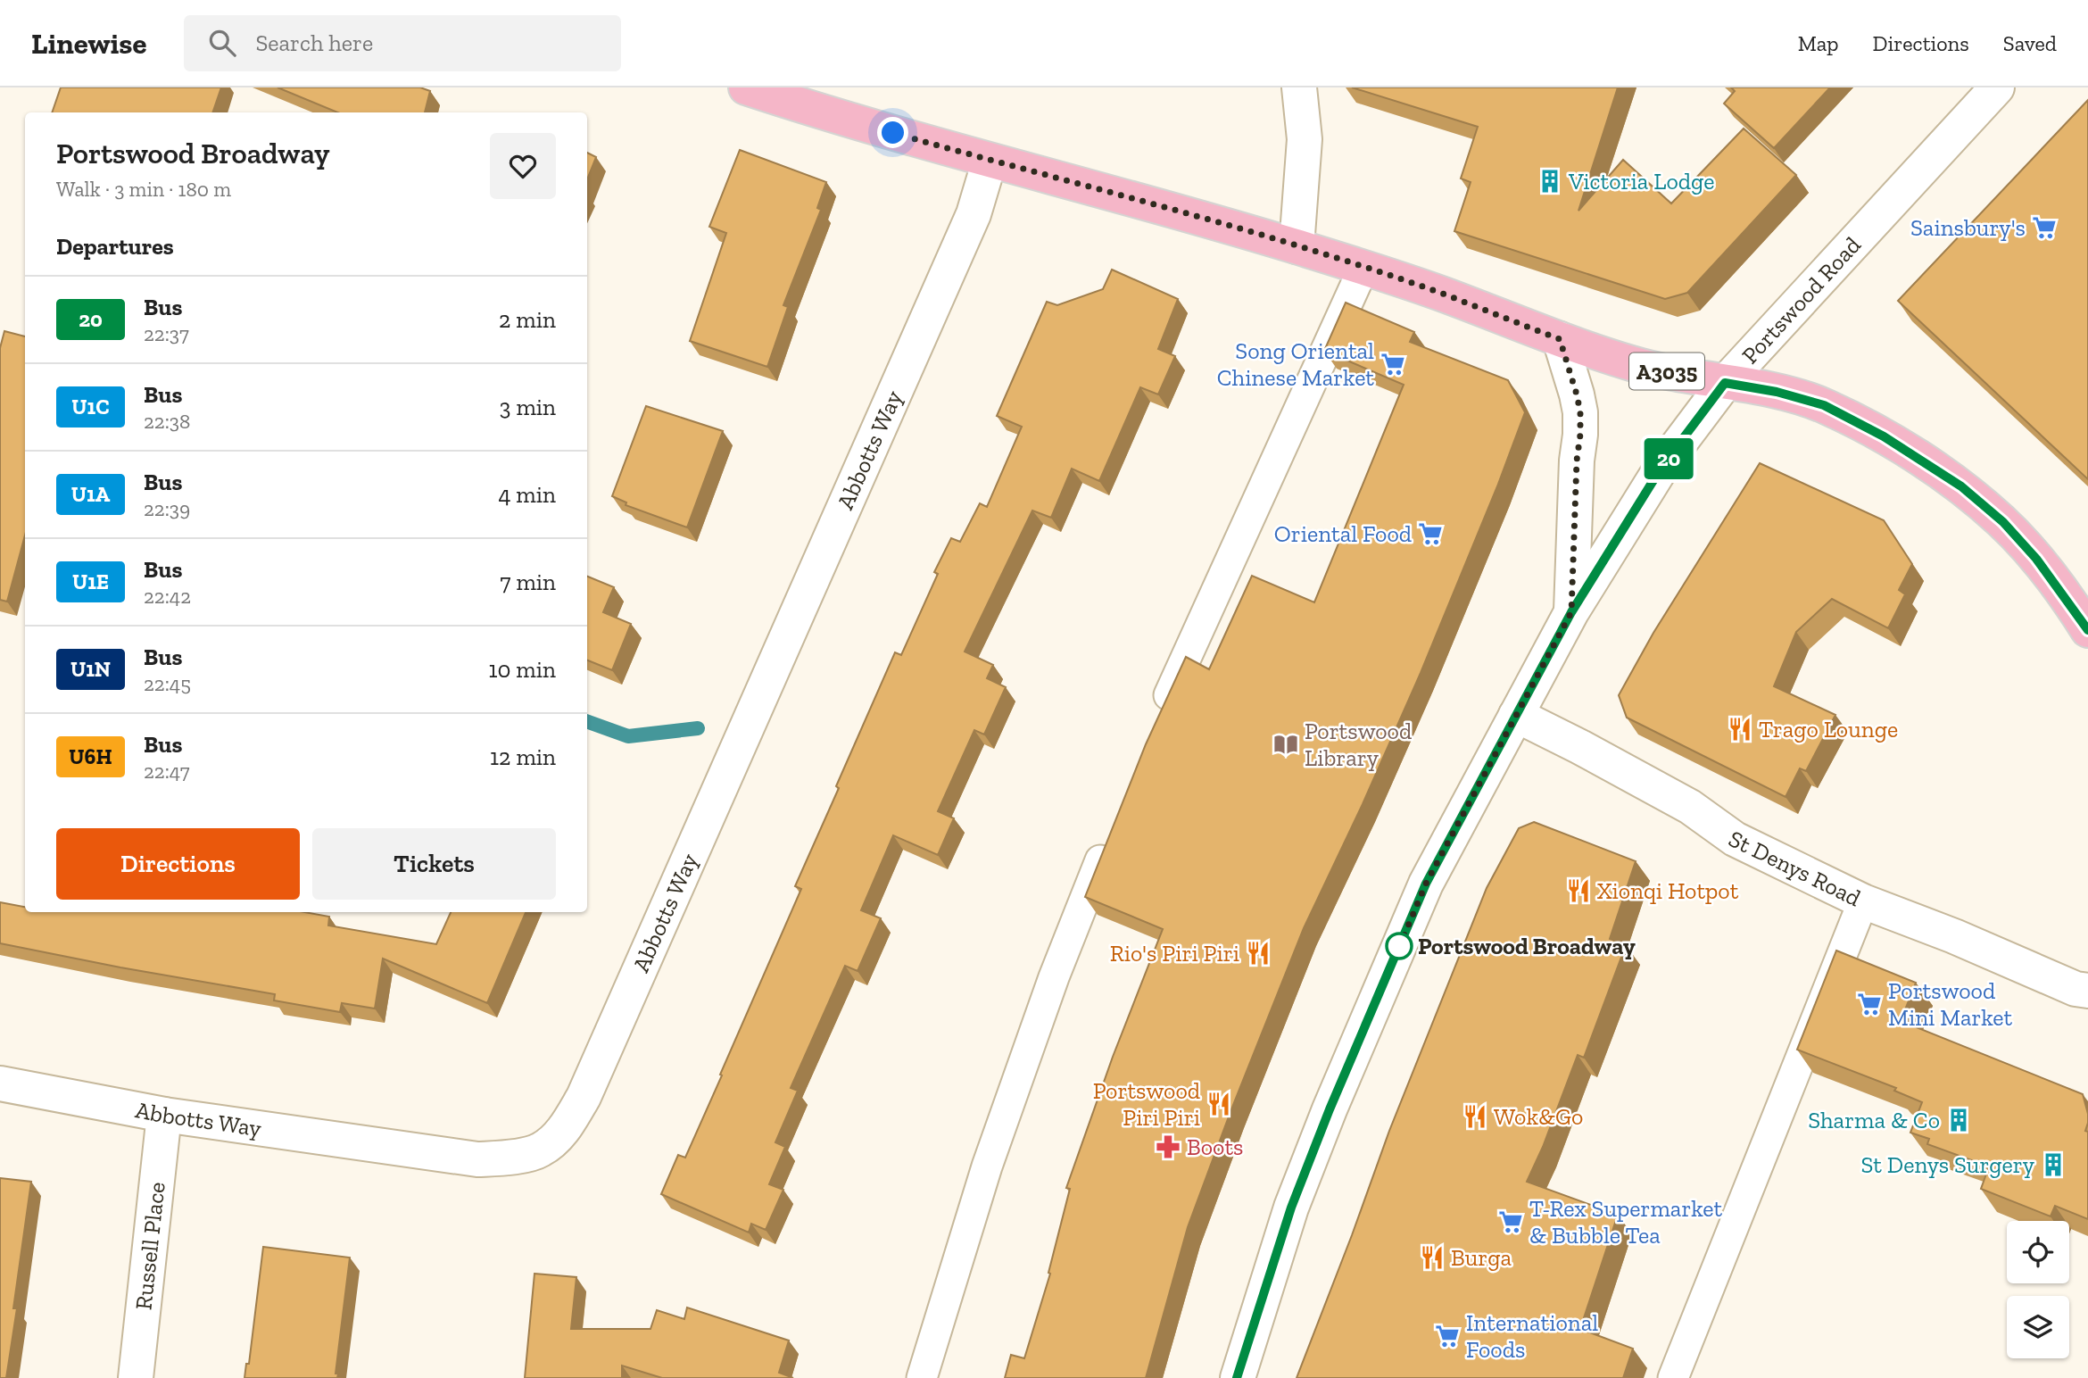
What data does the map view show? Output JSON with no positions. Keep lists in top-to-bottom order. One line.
{"streets":{"main road":["A3035"],"street":["Portswood Road","Abbotts Way","St Denys Road","Russell Place"]},"crossings":[["Portswood Road","A3035"],["Portswood Road","St Denys Road"],["A3035","Abbotts Way"],["Abbotts Way","Russell Place"]],"places":{"building":["Victoria Lodge","Sharma & Co","St Denys Surgery"],"supermarket":["Sainsbury's","Song Oriental Chinese Market","Oriental Food","Portswood Mini Market","T-Rex Supermarket & Bubble Tea","International Foods"],"restaurant":["Trago Lounge","Xionqi Hotpot","Rio's Piri Piri","Portswood Piri Piri","Wok&Go","Burga"],"library":["Portswood Library"],"other":["Portswood Broadway"],"pharmacy":["Boots"]},"lines":["bus line 20"],"page":{"header":"Linewise","search":"Search here","nav":["Map","Directions","Saved"],"on_map":"20","heading":[["Portswood Broadway","Walk · 3 min · 180 m"],"Departures"],"list":[{"mark":"20","name":"Bus","note":"22:37","value":"2 min"},{"mark":"U1C","name":"Bus","note":"22:38","value":"3 min"},{"mark":"U1A","name":"Bus","note":"22:39","value":"4 min"},{"mark":"U1E","name":"Bus","note":"22:42","value":"7 min"},{"mark":"U1N","name":"Bus","note":"22:45","value":"10 min"},{"mark":"U6H","name":"Bus","note":"22:47","value":"12 min"}],"buttons":["Directions","Tickets"]}}
